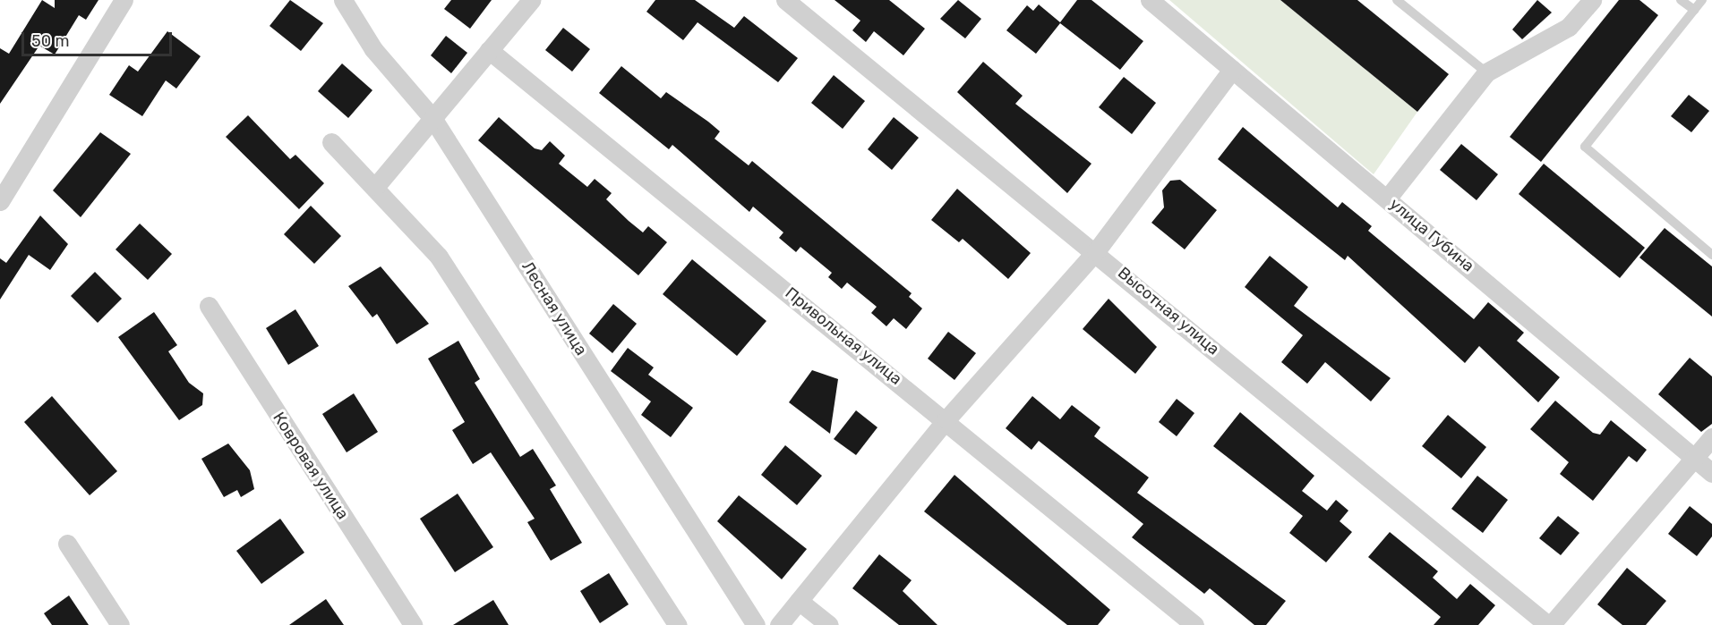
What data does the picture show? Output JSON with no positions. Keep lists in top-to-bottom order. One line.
{"streets":{"street":["улица Губина","Лесная улица","Высотная улица","Привольная улица","Ковровая улица"]},"scale_bar":"50 m"}
